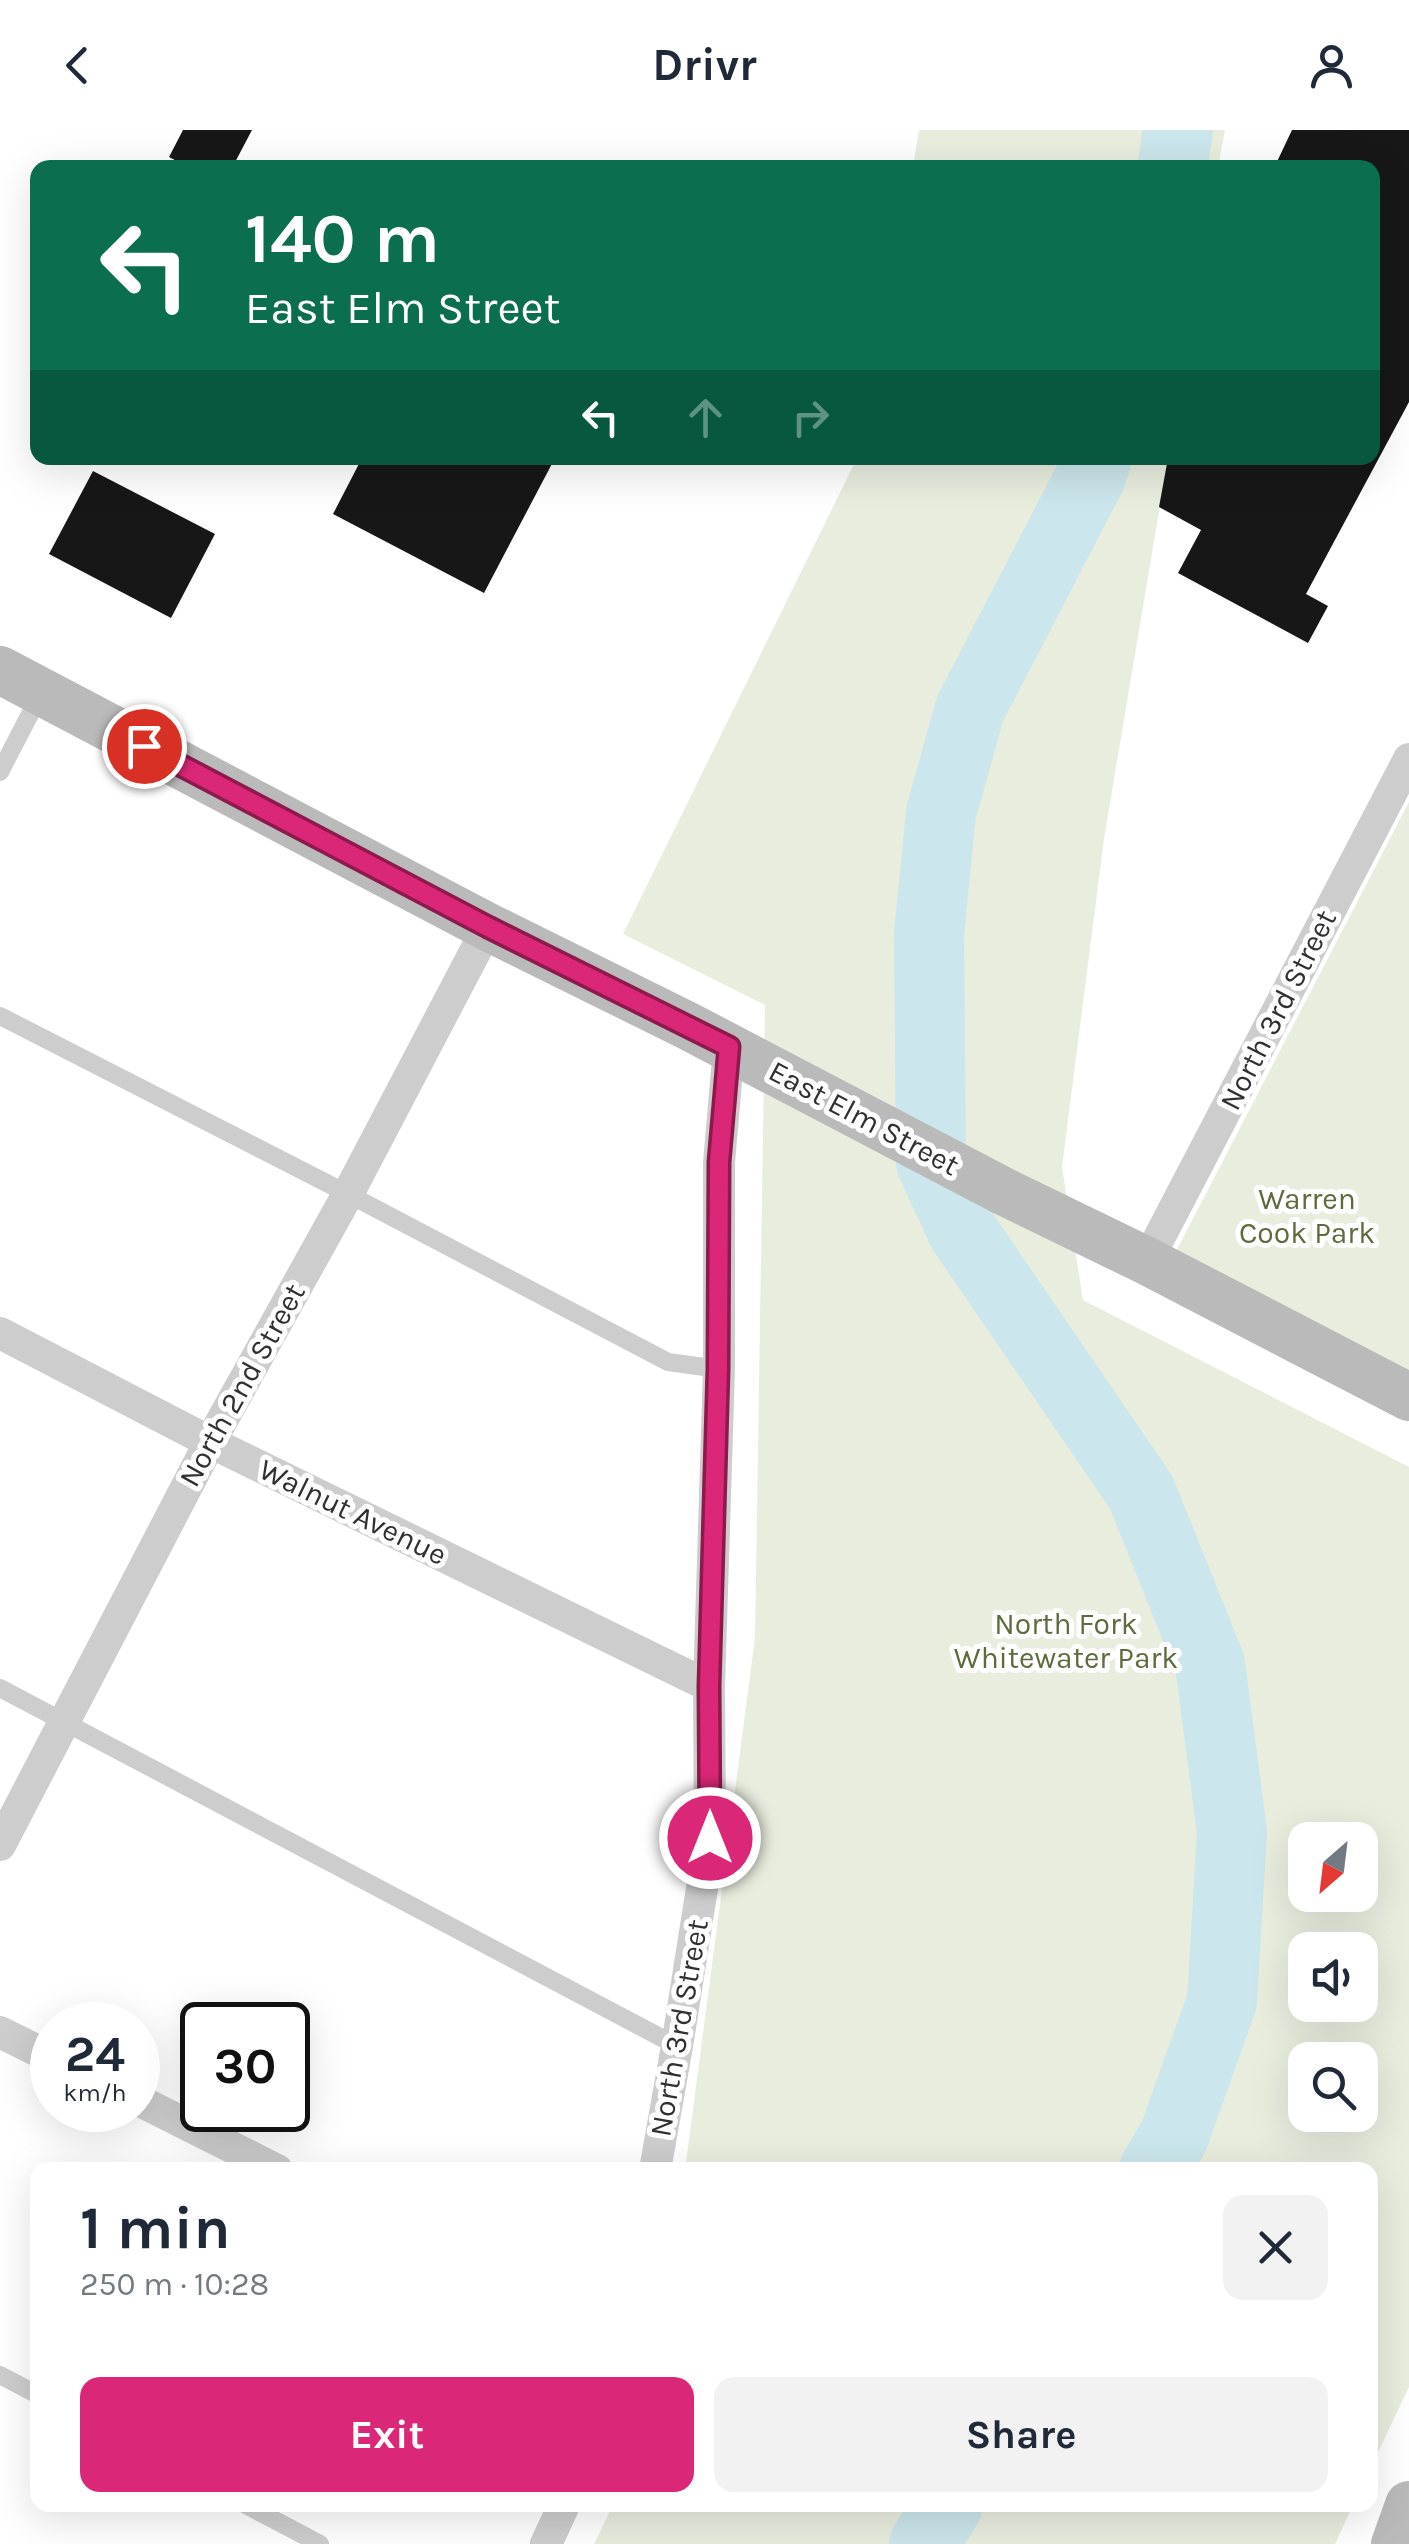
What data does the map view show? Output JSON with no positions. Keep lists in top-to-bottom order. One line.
{"streets":{"street":["North 3rd Street","East Elm Street","North 2nd Street","Walnut Avenue"]},"crossings":[["North 3rd Street","East Elm Street"],["North 3rd Street","Walnut Avenue"],["East Elm Street","North 2nd Street"],["North 2nd Street","Walnut Avenue"]],"parks":["Warren Cook Park","North Fork Whitewater Park"],"north":"bottom left","page":{"header":"Drivr","turn":["140 m","East Elm Street"],"speed":"24 km/h","limit":"30","heading":["1 min","250 m · 10:28"],"buttons":["Exit","Share"]}}
